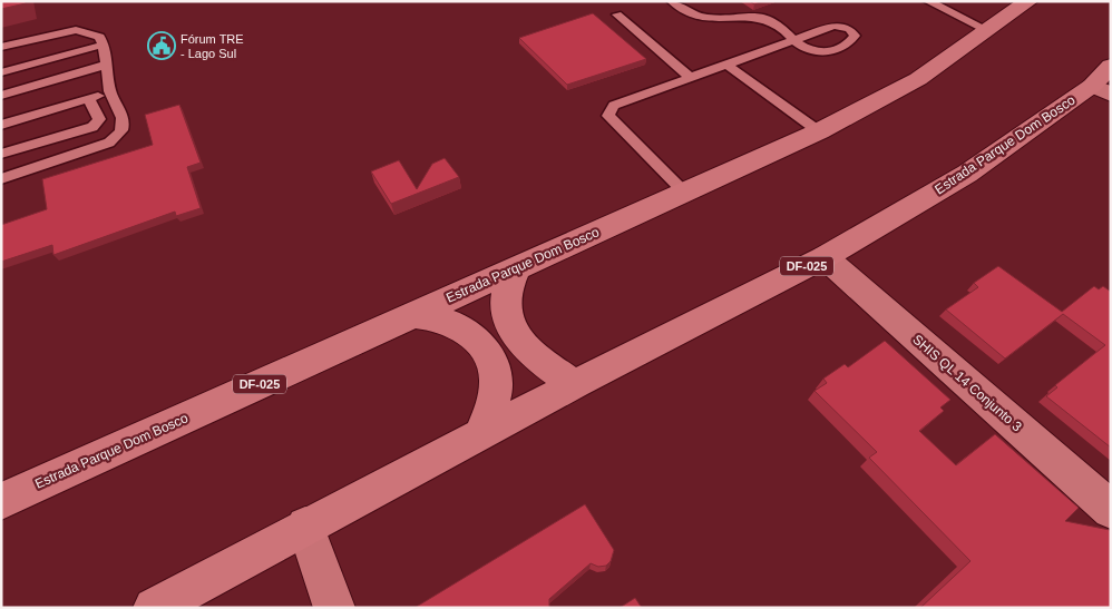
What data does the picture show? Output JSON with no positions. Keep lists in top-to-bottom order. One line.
{"streets":{"main road":["Estrada Parque Dom Bosco","DF-025"],"street":["SHIS QL 14 Conjunto 3"]},"crossings":[["Estrada Parque Dom Bosco","SHIS QL 14 Conjunto 3"]],"places":{"public building":["Fórum TRE - Lago Sul"]}}
